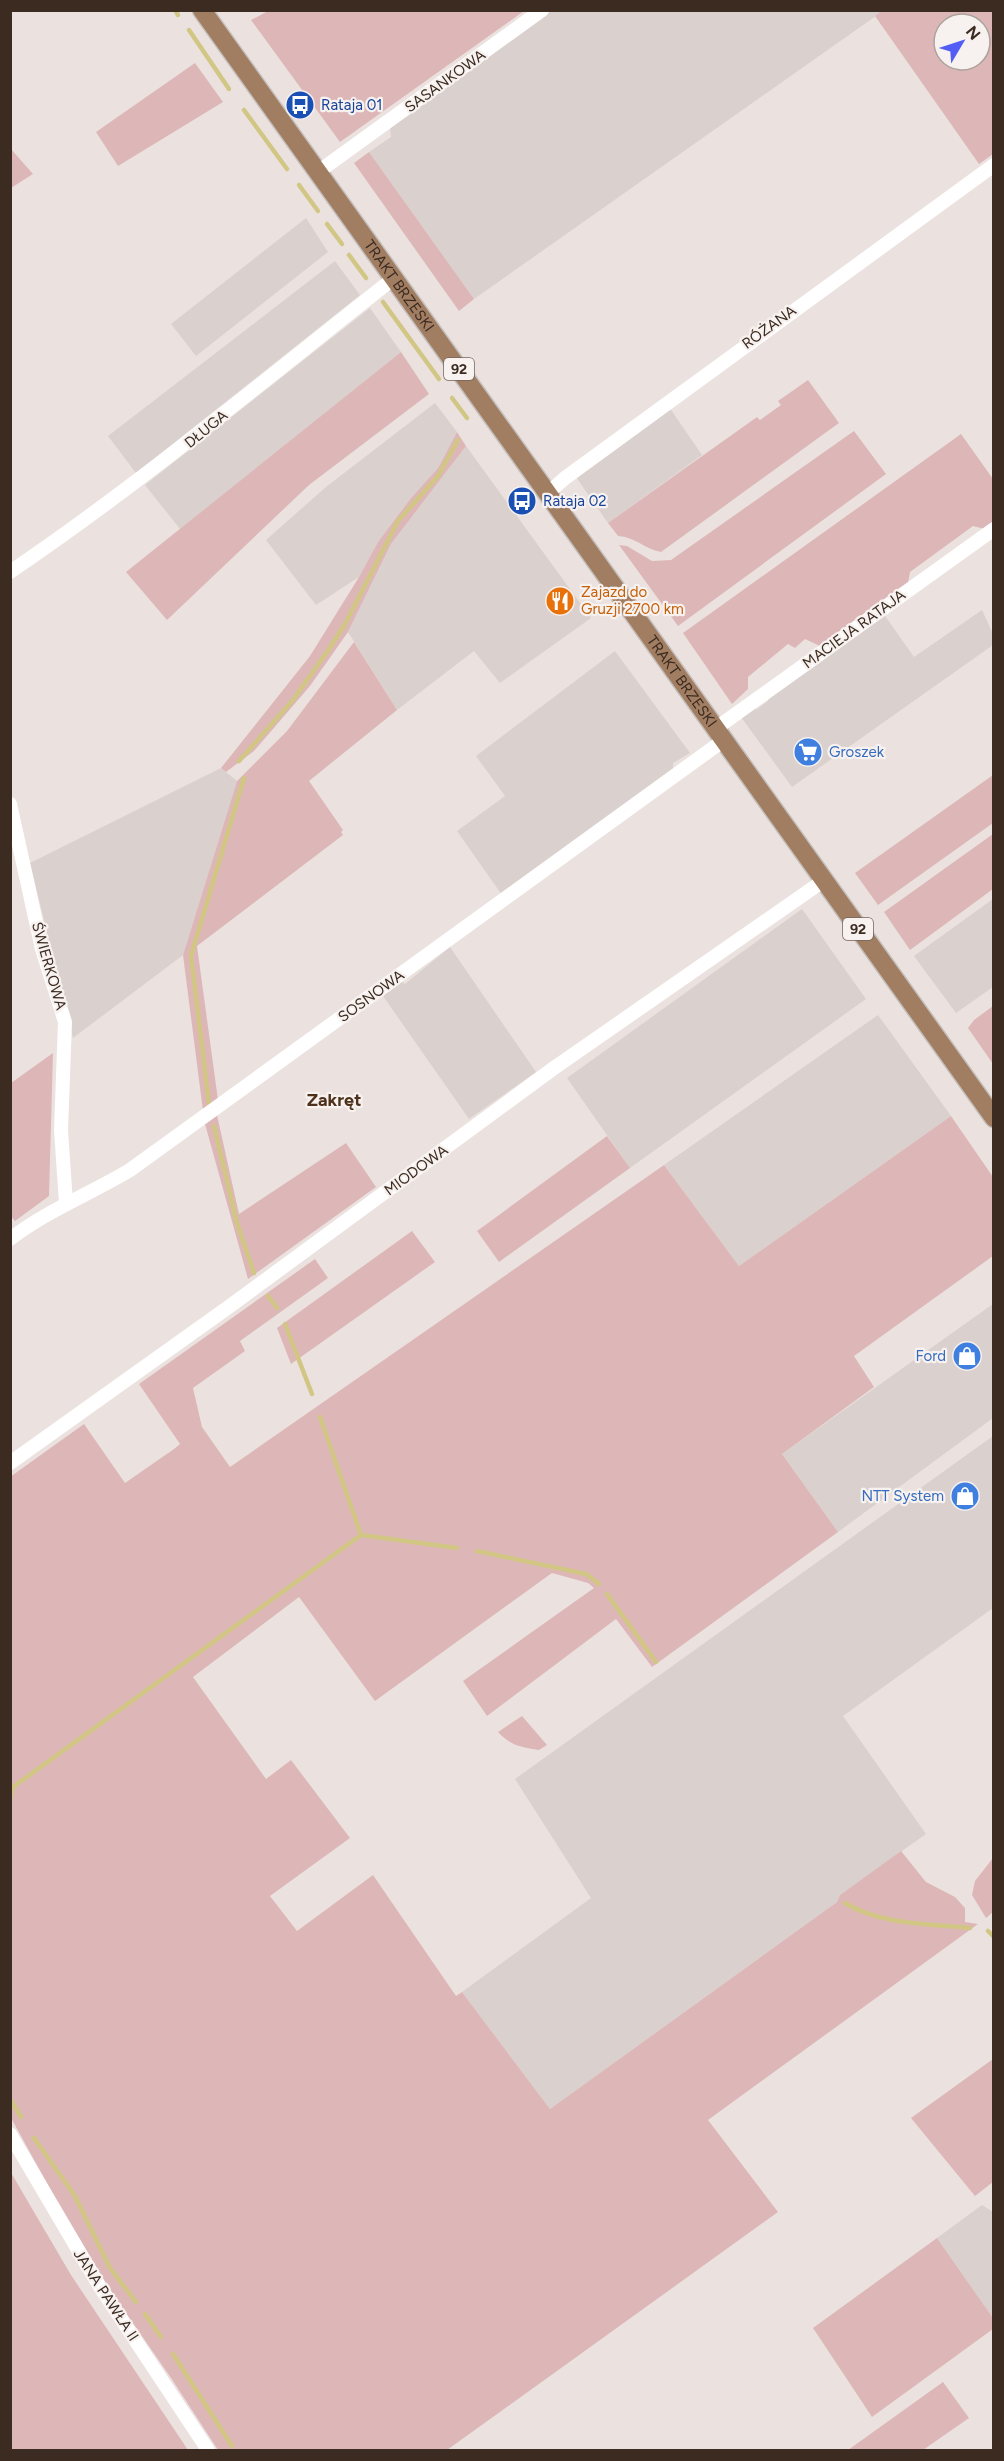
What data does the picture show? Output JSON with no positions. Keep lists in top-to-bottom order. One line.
{"streets":{"main road":["TRAKT BRZESKI","92"],"street":["SASANKOWA","RÓŻANA","DŁUGA","MACIEJA RATAJA","ŚWIERKOWA","SOSNOWA","MIODOWA","JANA PAWŁA II"]},"crossings":[["SASANKOWA","TRAKT BRZESKI"],["TRAKT BRZESKI","RÓŻANA"],["TRAKT BRZESKI","DŁUGA"],["TRAKT BRZESKI","MACIEJA RATAJA"],["TRAKT BRZESKI","SOSNOWA"],["TRAKT BRZESKI","MIODOWA"],["MACIEJA RATAJA","SOSNOWA"],["ŚWIERKOWA","SOSNOWA"]],"districts":["Zakręt"],"places":{"bus stop":["Rataja 01","Rataja 02"],"restaurant":["Zajazd do Gruzji 2700 km"],"supermarket":["Groszek"],"shop":["Ford","NTT System"]},"north":"top right"}
